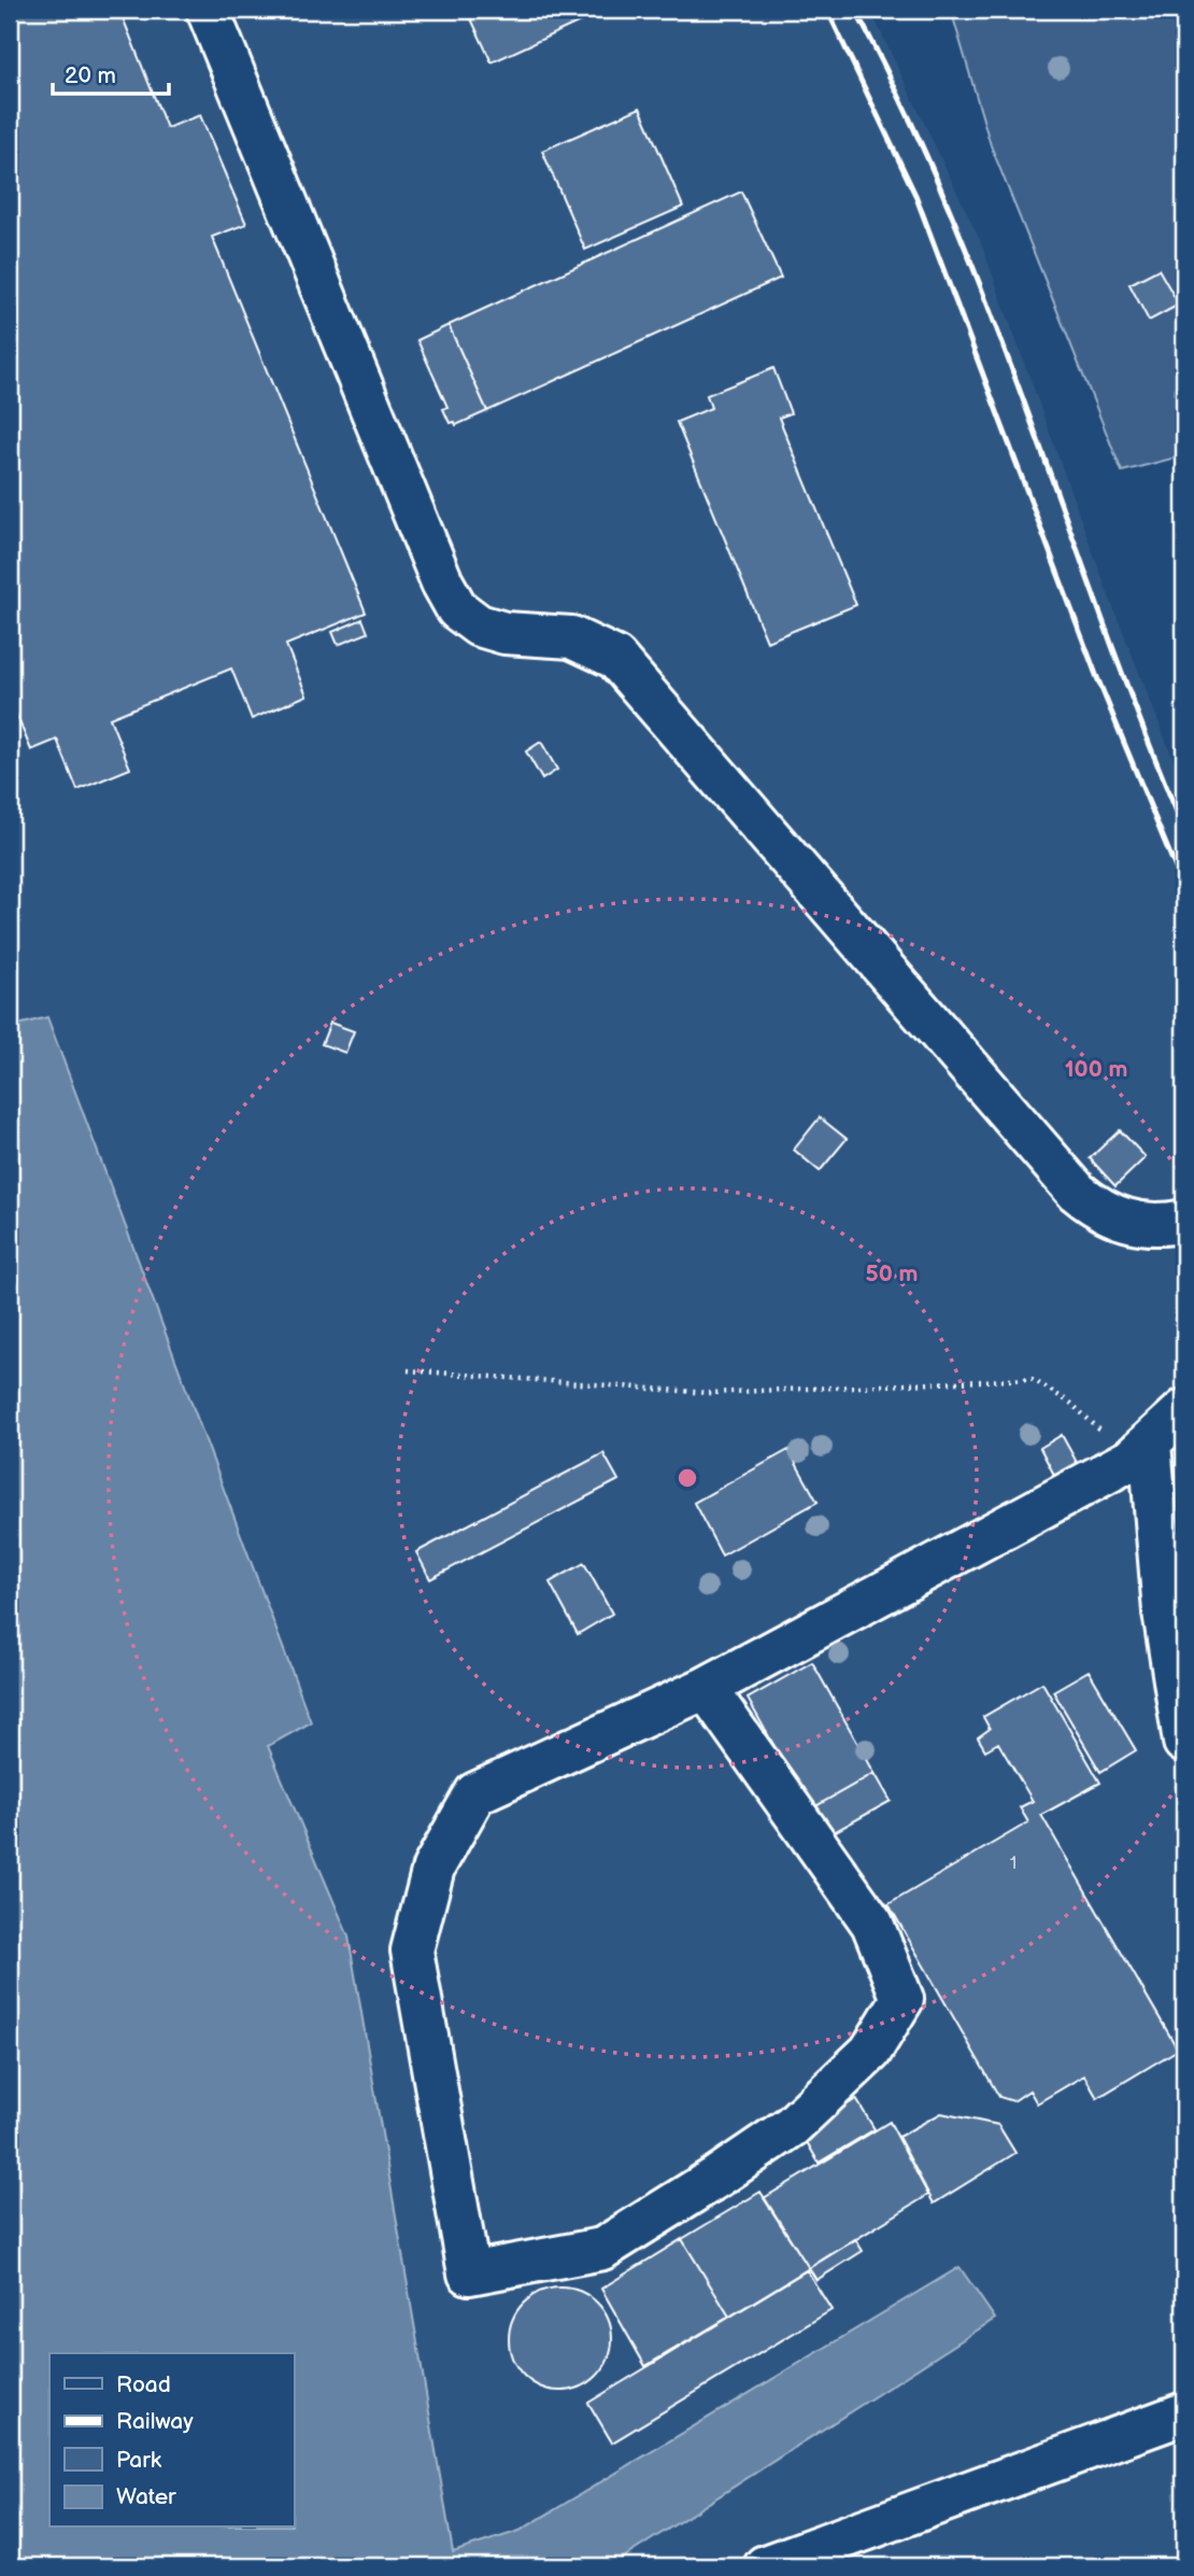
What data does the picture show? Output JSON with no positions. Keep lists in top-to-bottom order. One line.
{"house_numbers":["1"],"legend":["Road","Railway","Park","Water"],"scale_bar":"20 m","rings":["100 m","50 m"]}
